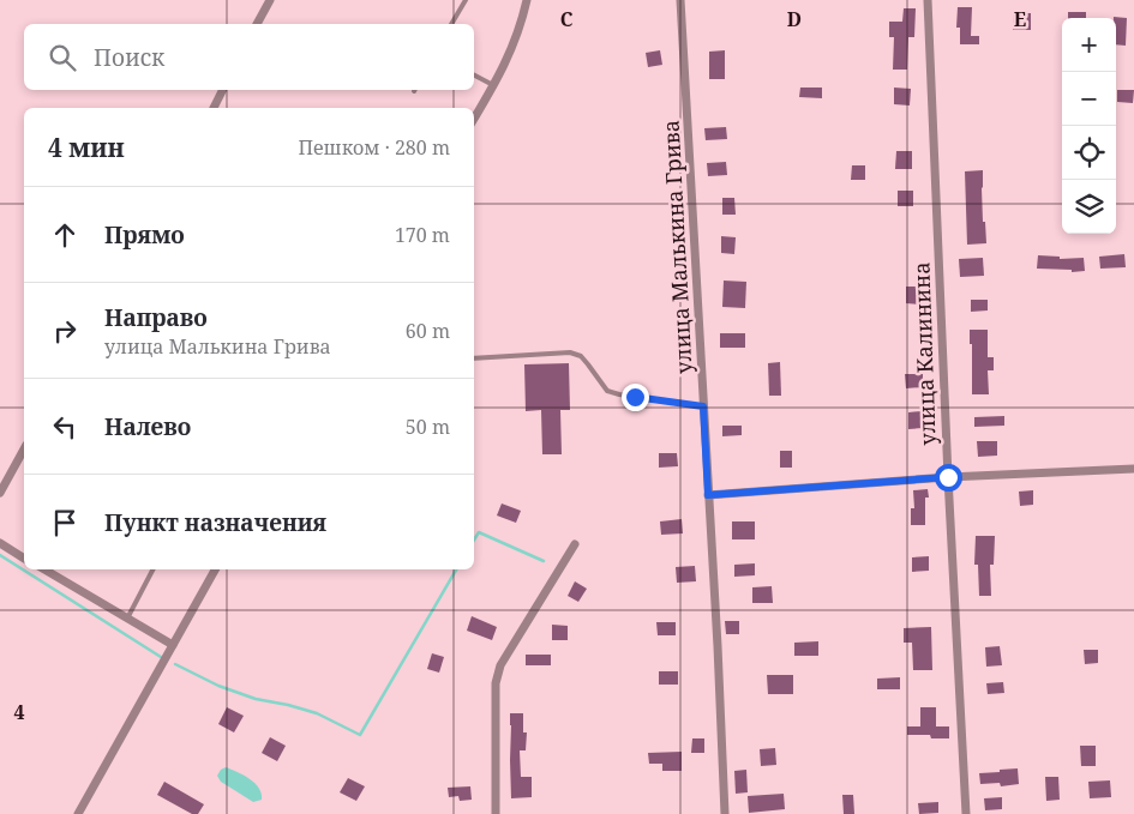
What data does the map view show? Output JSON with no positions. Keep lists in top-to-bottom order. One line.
{"streets":{"street":["улица Малькина Грива","улица Калинина"]},"page":{"map_buttons":["+","−"],"search":"Поиск","heading":["4 мин","Пешком · 280 m"],"list":[["Прямо","170 m"],["Направо","улица Малькина Грива","60 m"],["Налево","50 m"],"Пункт назначения"]},"grid":{"columns":["C","D","E"],"rows":["4"]}}
